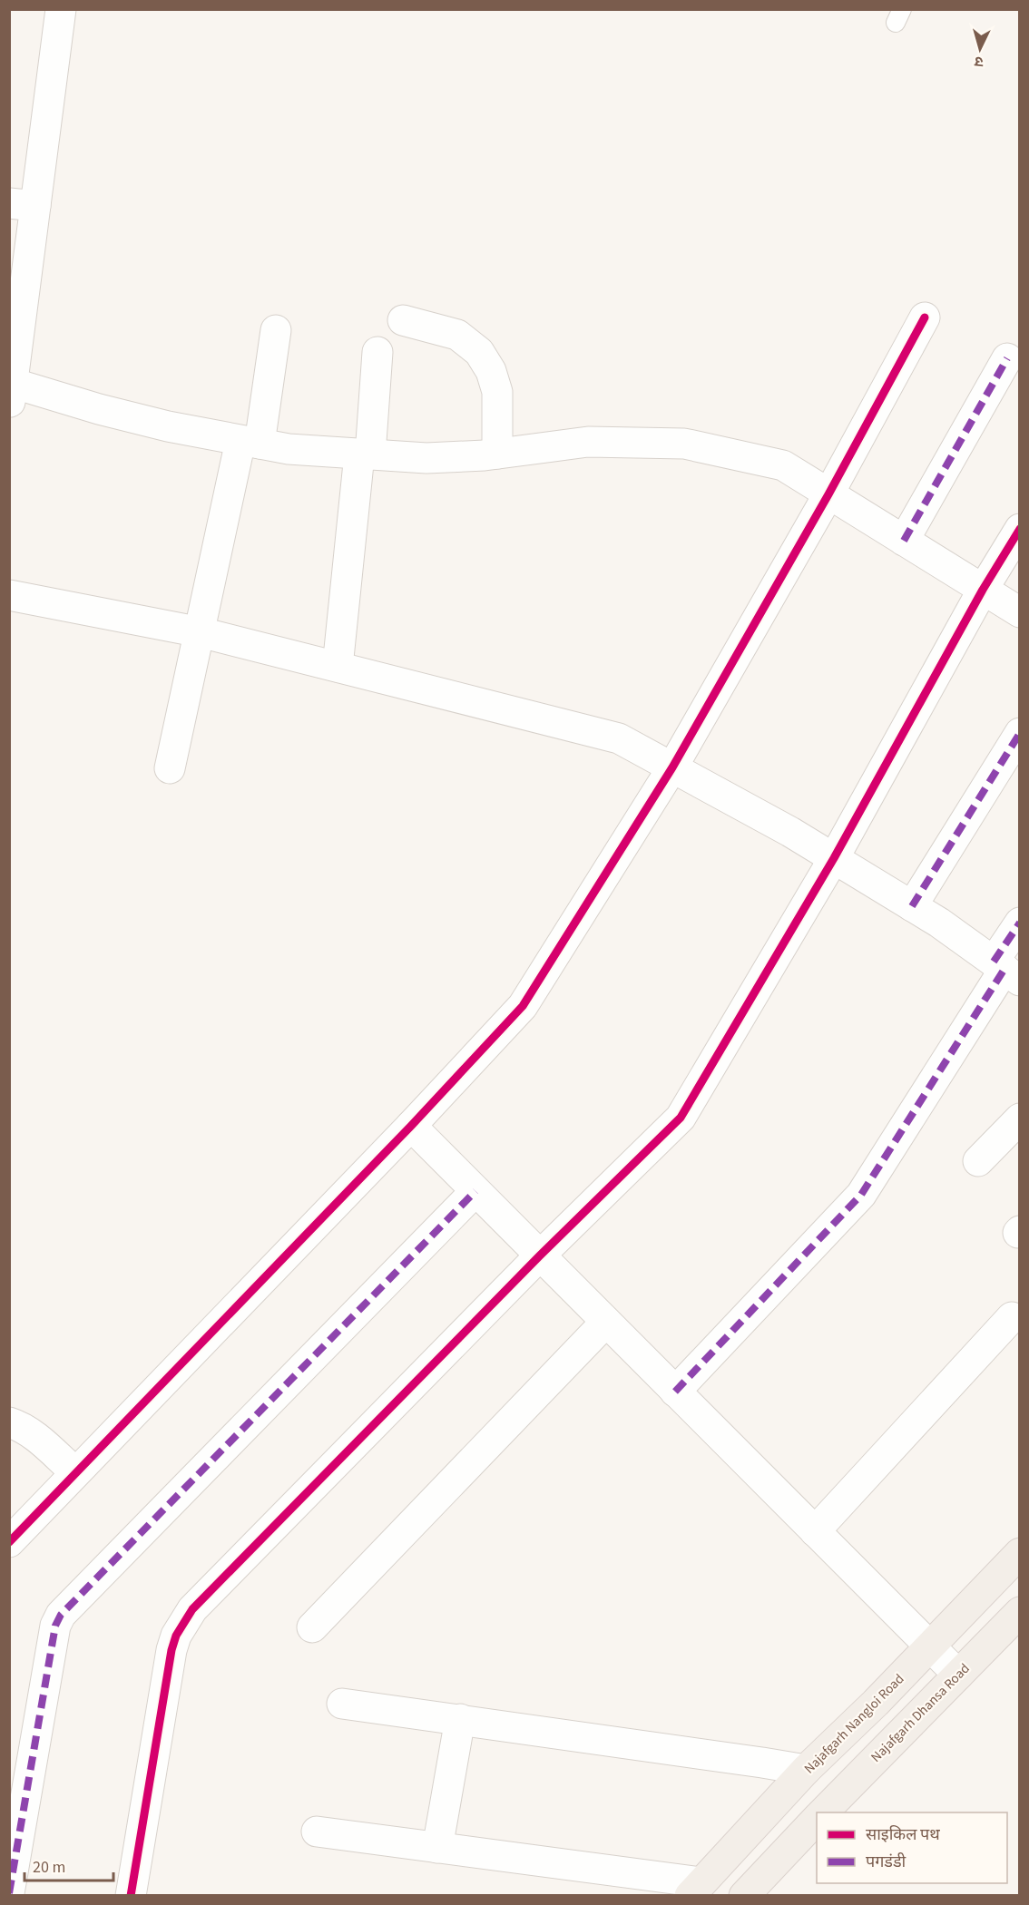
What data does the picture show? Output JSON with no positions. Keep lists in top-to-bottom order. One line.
{"streets":{"main road":["Najafgarh Dhansa Road","Najafgarh Nangloi Road"]},"legend":["साइकिल पथ","पगडंडी"],"scale_bar":"20 m","north":"bottom"}
